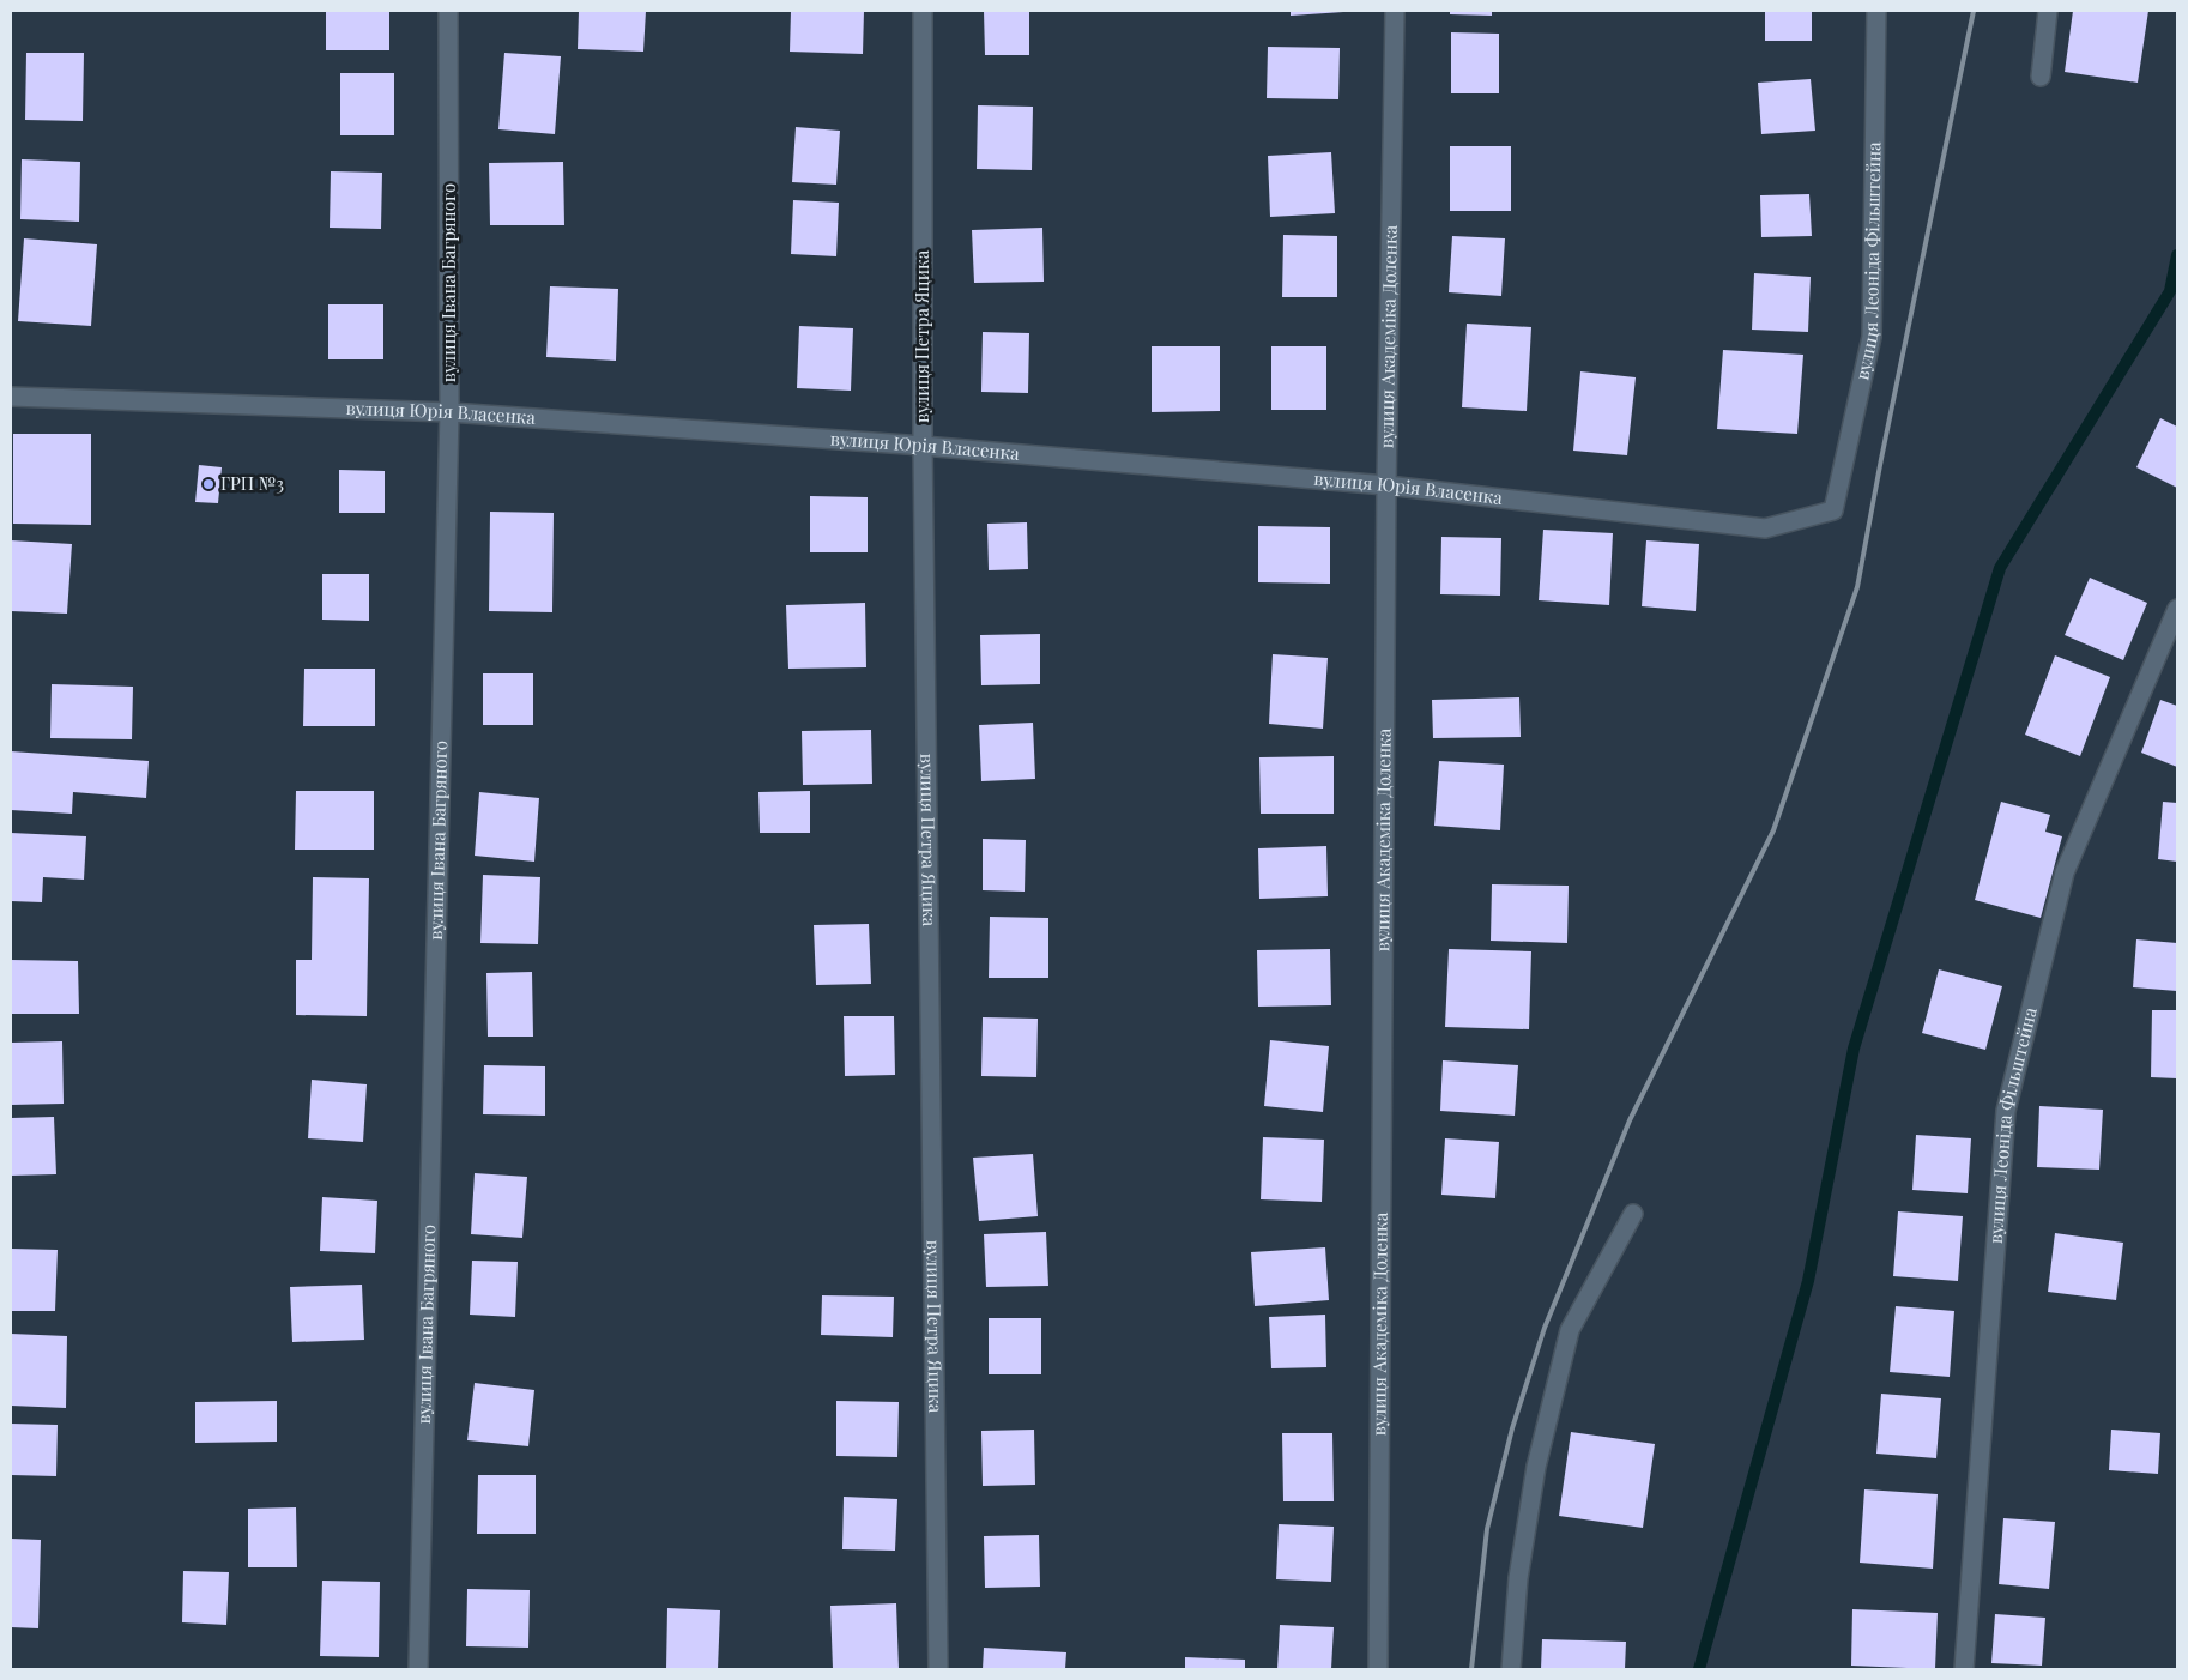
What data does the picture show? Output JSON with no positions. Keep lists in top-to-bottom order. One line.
{"streets":{"street":["вулиця Леоніда Фільштейна","вулиця Івана Багряного","вулиця Петра Яцика","вулиця Академіка Доленка","вулиця Юрія Власенка"]},"crossings":[["вулиця Леоніда Фільштейна","вулиця Юрія Власенка"],["вулиця Івана Багряного","вулиця Юрія Власенка"],["вулиця Петра Яцика","вулиця Юрія Власенка"],["вулиця Академіка Доленка","вулиця Юрія Власенка"]],"places":["ГРП №3"]}
